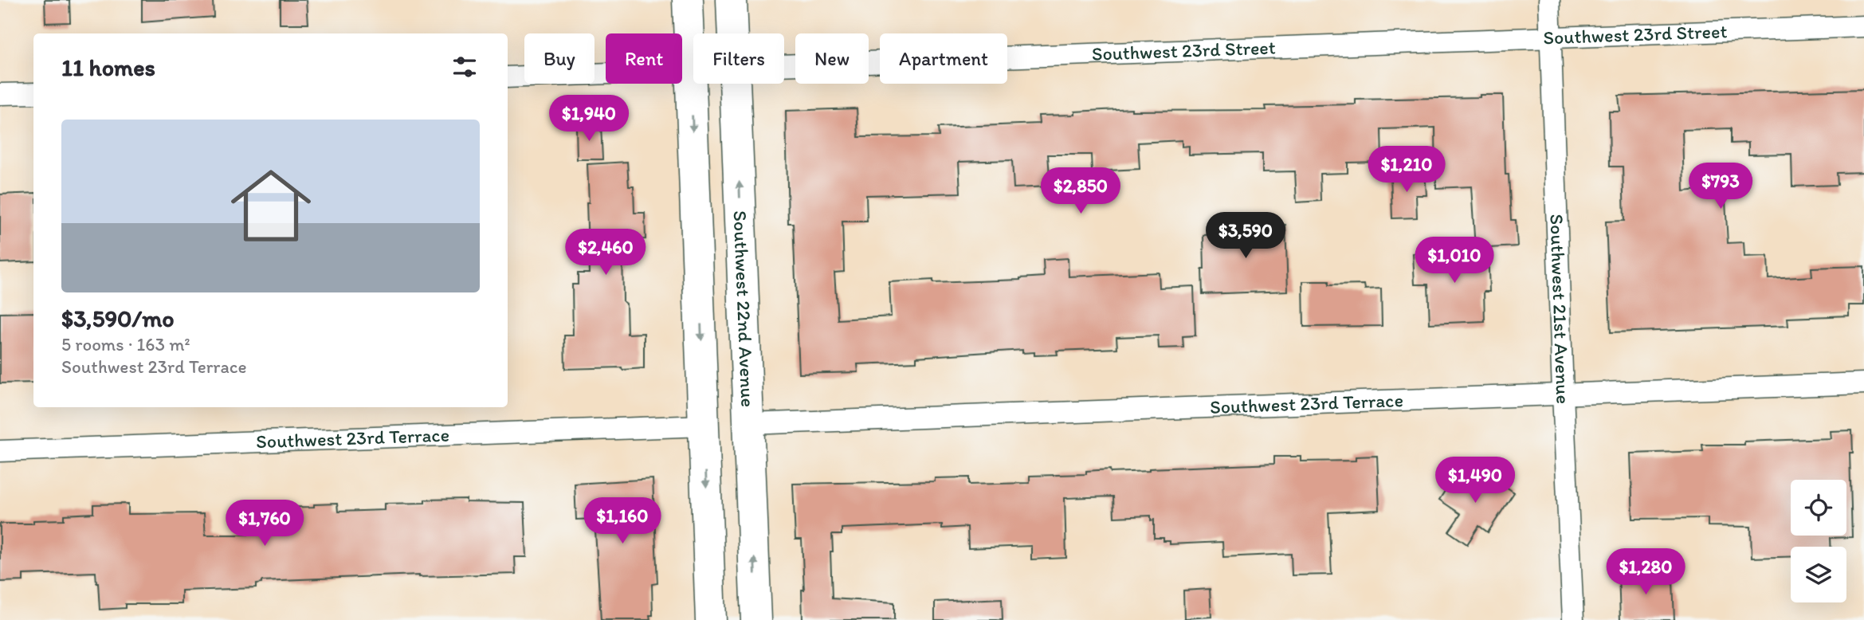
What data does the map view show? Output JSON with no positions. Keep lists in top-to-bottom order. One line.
{"streets":{"main road":["Southwest 22nd Avenue"],"street":["Southwest 23rd Street","Southwest 21st Avenue","Southwest 23rd Terrace"]},"crossings":[["Southwest 23rd Street","Southwest 21st Avenue"],["Southwest 22nd Avenue","Southwest 23rd Terrace"],["Southwest 21st Avenue","Southwest 23rd Terrace"]],"page":{"chip":["Buy","Rent","Filters","New","Apartment"],"heading":"11 homes","price":["$1,940","$1,210","$793","$2,850","$3,590","$2,460","$1,010","$1,490","$1,160","$1,760","$1,280"],"list":[{"name":"$3,590/mo","note":"5 rooms · 163 m² · Southwest 23rd Terrace"}]}}
